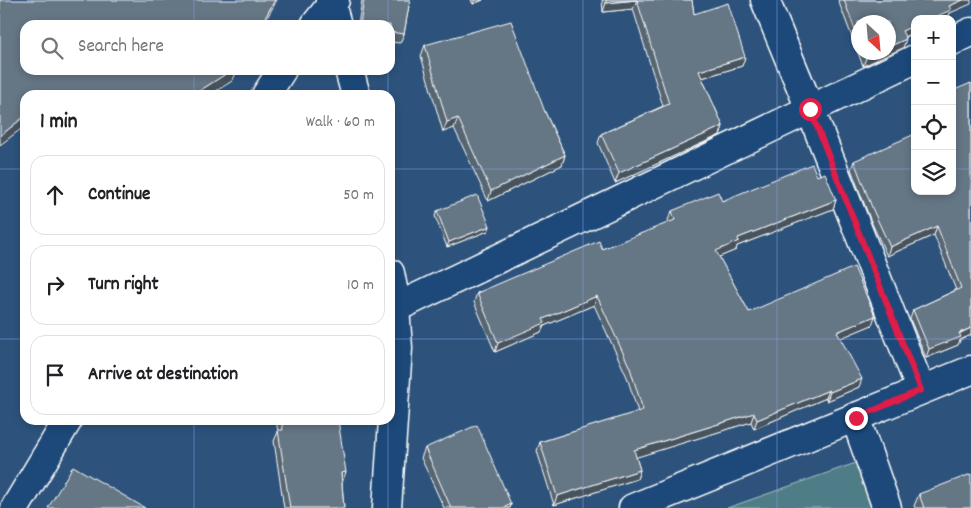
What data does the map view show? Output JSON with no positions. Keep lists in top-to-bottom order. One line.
{"north":"bottom right","page":{"map_buttons":["+","−"],"search":"Search here","heading":["1 min","Walk · 60 m"],"list":[["Continue","50 m"],["Turn right","10 m"],"Arrive at destination"]}}
